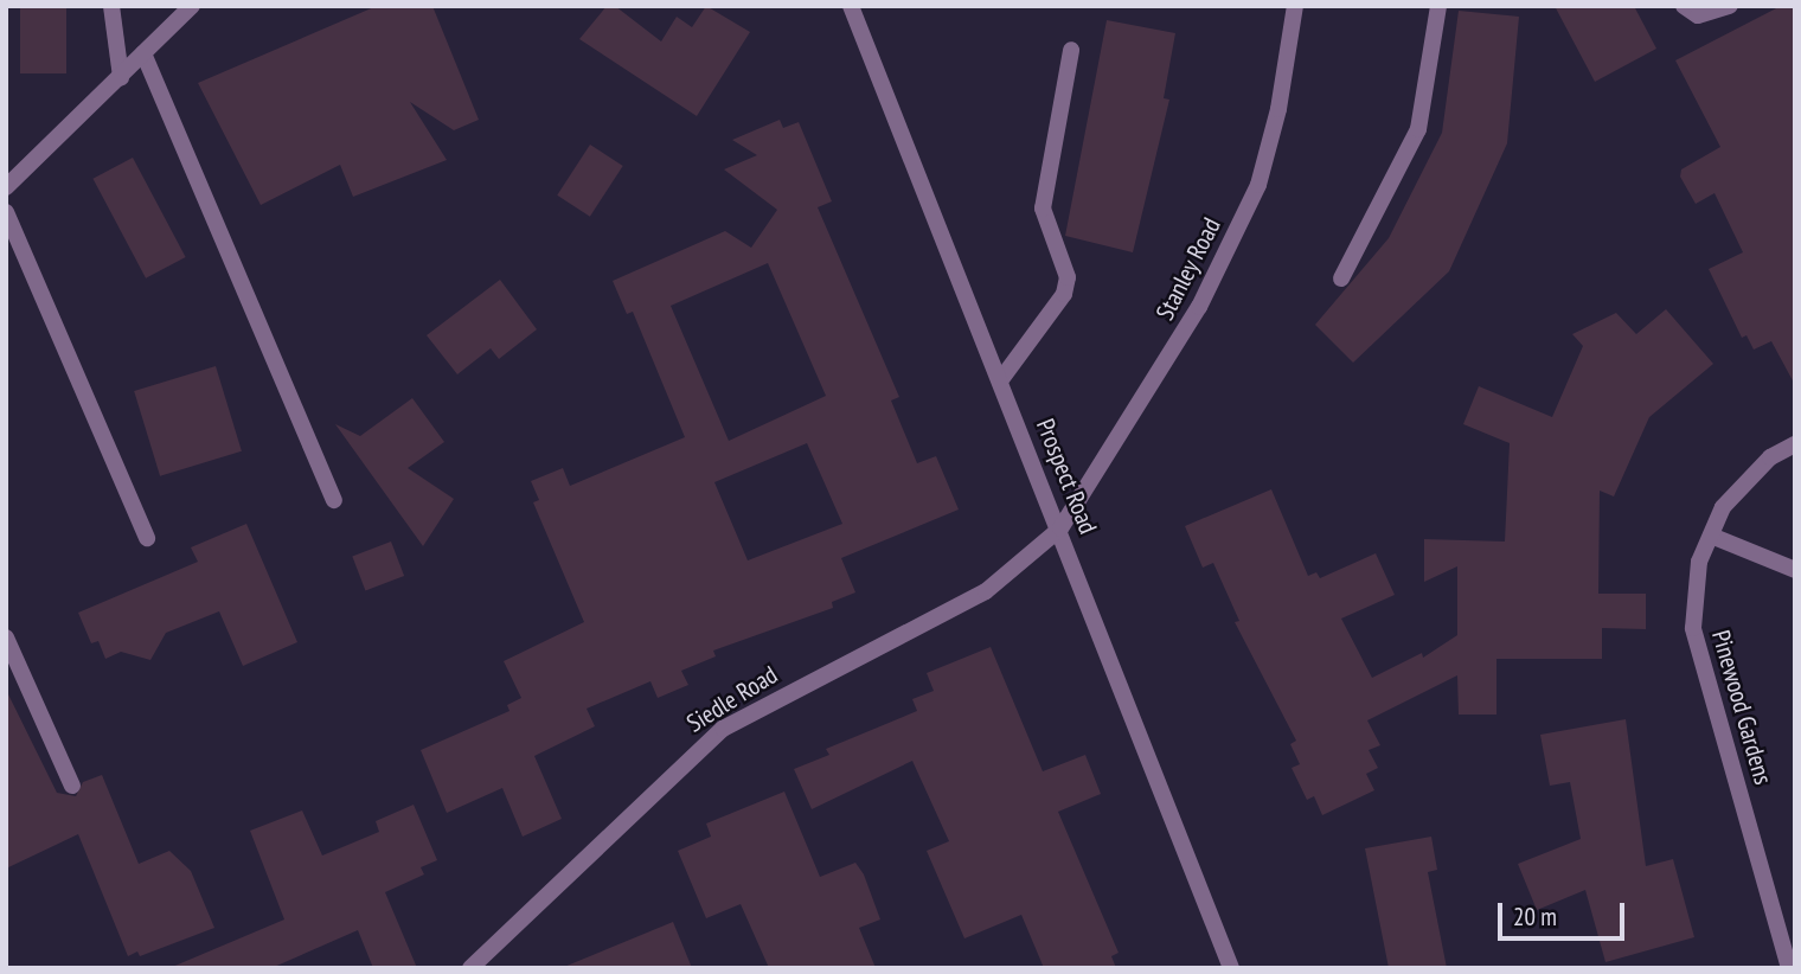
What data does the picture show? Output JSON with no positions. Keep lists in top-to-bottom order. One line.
{"streets":{"street":["Stanley Road","Prospect Road","Siedle Road","Pinewood Gardens"]},"crossings":[["Stanley Road","Prospect Road"],["Stanley Road","Siedle Road"],["Prospect Road","Siedle Road"]],"scale_bar":"20 m"}
